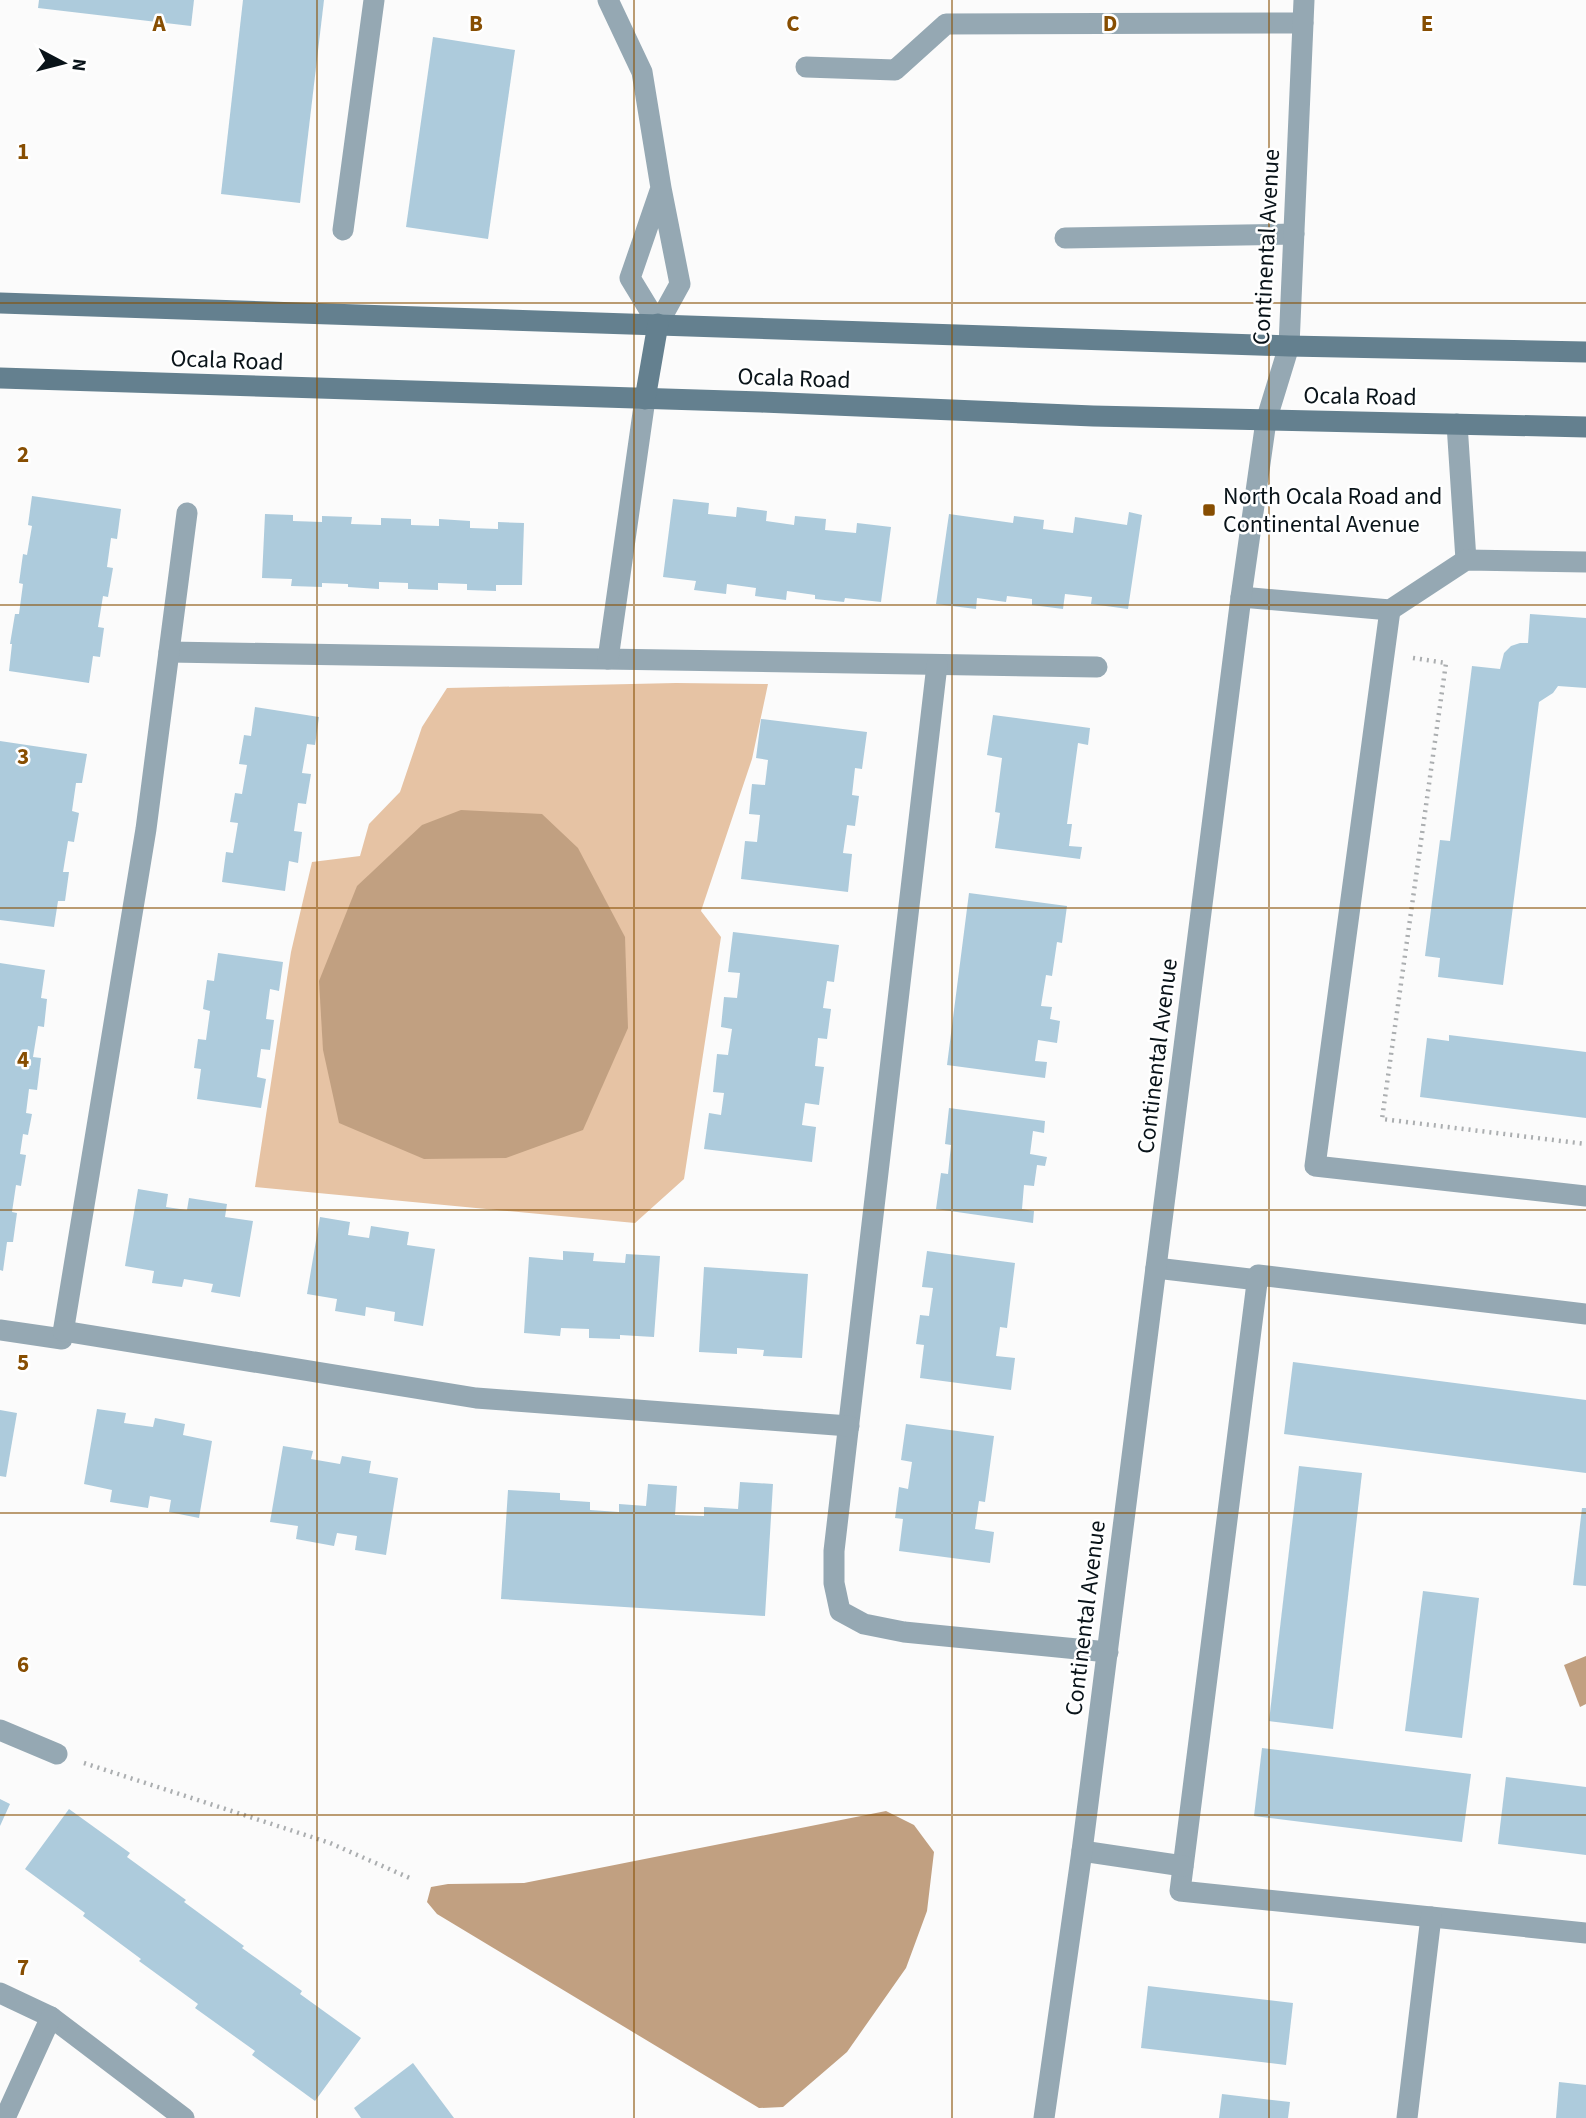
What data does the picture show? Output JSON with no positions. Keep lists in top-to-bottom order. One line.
{"streets":{"main road":["Ocala Road"],"street":["Continental Avenue"]},"crossings":[["Continental Avenue","Ocala Road"]],"places":{"transit":["North Ocala Road and Continental Avenue"]},"north":"right","grid":{"columns":["A","B","C","D","E"],"rows":["1","2","3","4","5","6","7"]}}
